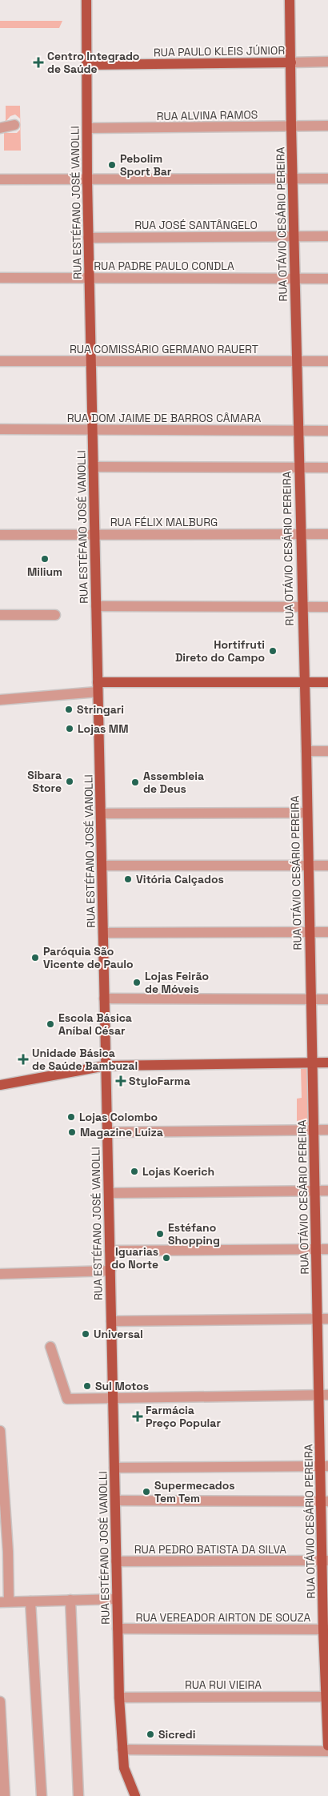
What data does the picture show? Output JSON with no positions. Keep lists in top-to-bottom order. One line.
{"streets":{"main road":["RUA PAULO KLEIS JÚNIOR","RUA ESTÉFANO JOSÉ VANOLLI","RUA OTÁVIO CESÁRIO PEREIRA"],"street":["RUA ALVINA RAMOS","RUA JOSÉ SANTÂNGELO","RUA PADRE PAULO CONDLA","RUA COMISSÁRIO GERMANO RAUERT","RUA DOM JAIME DE BARROS CÂMARA","RUA FÉLIX MALBURG","RUA PEDRO BATISTA DA SILVA","RUA VEREADOR AIRTON DE SOUZA","RUA RUI VIEIRA"]},"crossings":[["RUA PAULO KLEIS JÚNIOR","RUA ESTÉFANO JOSÉ VANOLLI"],["RUA PAULO KLEIS JÚNIOR","RUA OTÁVIO CESÁRIO PEREIRA"],["RUA ALVINA RAMOS","RUA ESTÉFANO JOSÉ VANOLLI"],["RUA ALVINA RAMOS","RUA OTÁVIO CESÁRIO PEREIRA"],["RUA ESTÉFANO JOSÉ VANOLLI","RUA JOSÉ SANTÂNGELO"],["RUA ESTÉFANO JOSÉ VANOLLI","RUA PADRE PAULO CONDLA"],["RUA ESTÉFANO JOSÉ VANOLLI","RUA COMISSÁRIO GERMANO RAUERT"],["RUA ESTÉFANO JOSÉ VANOLLI","RUA DOM JAIME DE BARROS CÂMARA"],["RUA ESTÉFANO JOSÉ VANOLLI","RUA FÉLIX MALBURG"],["RUA ESTÉFANO JOSÉ VANOLLI","RUA PEDRO BATISTA DA SILVA"],["RUA ESTÉFANO JOSÉ VANOLLI","RUA VEREADOR AIRTON DE SOUZA"],["RUA ESTÉFANO JOSÉ VANOLLI","RUA RUI VIEIRA"],["RUA OTÁVIO CESÁRIO PEREIRA","RUA JOSÉ SANTÂNGELO"],["RUA OTÁVIO CESÁRIO PEREIRA","RUA PADRE PAULO CONDLA"],["RUA OTÁVIO CESÁRIO PEREIRA","RUA COMISSÁRIO GERMANO RAUERT"],["RUA OTÁVIO CESÁRIO PEREIRA","RUA DOM JAIME DE BARROS CÂMARA"],["RUA OTÁVIO CESÁRIO PEREIRA","RUA FÉLIX MALBURG"],["RUA OTÁVIO CESÁRIO PEREIRA","RUA PEDRO BATISTA DA SILVA"],["RUA OTÁVIO CESÁRIO PEREIRA","RUA VEREADOR AIRTON DE SOUZA"],["RUA OTÁVIO CESÁRIO PEREIRA","RUA RUI VIEIRA"]],"places":{"health":["Centro Integrado de Saúde","Unidade Básica de Saúde Bambuzal","StyloFarma","Farmácia Preço Popular"],"other":["Pebolim Sport Bar","Milium","Hortifruti Direto do Campo","Stringari","Lojas MM","Sibara Store","Assembleia de Deus","Vitória Calçados","Paróquia São Vicente de Paulo","Lojas Feirão de Móveis","Escola Básica Aníbal César","Lojas Colombo","Magazine Luiza","Lojas Koerich","Estéfano Shopping","Iguarias do Norte","Universal","Sul Motos","Supermecados Tem Tem","Sicredi"]}}
